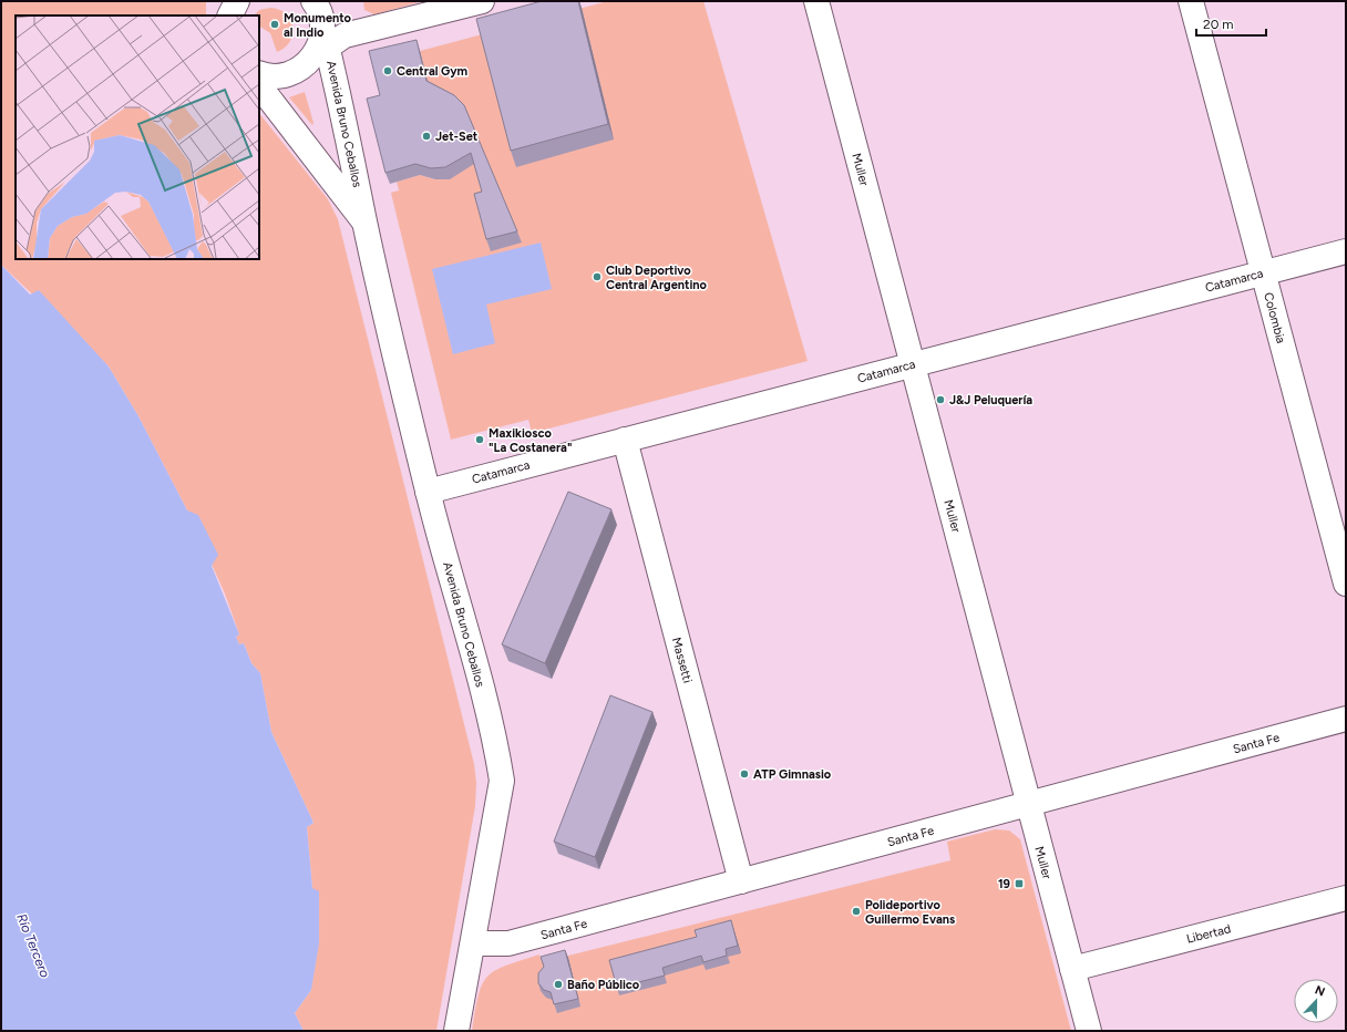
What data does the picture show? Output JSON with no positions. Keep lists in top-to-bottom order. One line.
{"streets":{"street":["Avenida Bruno Ceballos","Muller","Catamarca","Colombia","Massetti","Santa Fe","Libertad"]},"crossings":[["Avenida Bruno Ceballos","Catamarca"],["Avenida Bruno Ceballos","Santa Fe"],["Muller","Catamarca"],["Muller","Santa Fe"],["Muller","Libertad"],["Catamarca","Colombia"],["Catamarca","Massetti"],["Massetti","Santa Fe"]],"water":["Río Tercero"],"places":{"other":["Monumento al Indio","Central Gym","Jet-Set","Club Deportivo Central Argentino","J&J Peluquería","Maxikiosco \"La Costanera\"","ATP Gimnasio","Polideportivo Guillermo Evans","Baño Público"],"transit":["19"]},"scale_bar":"20 m","north":"top"}
